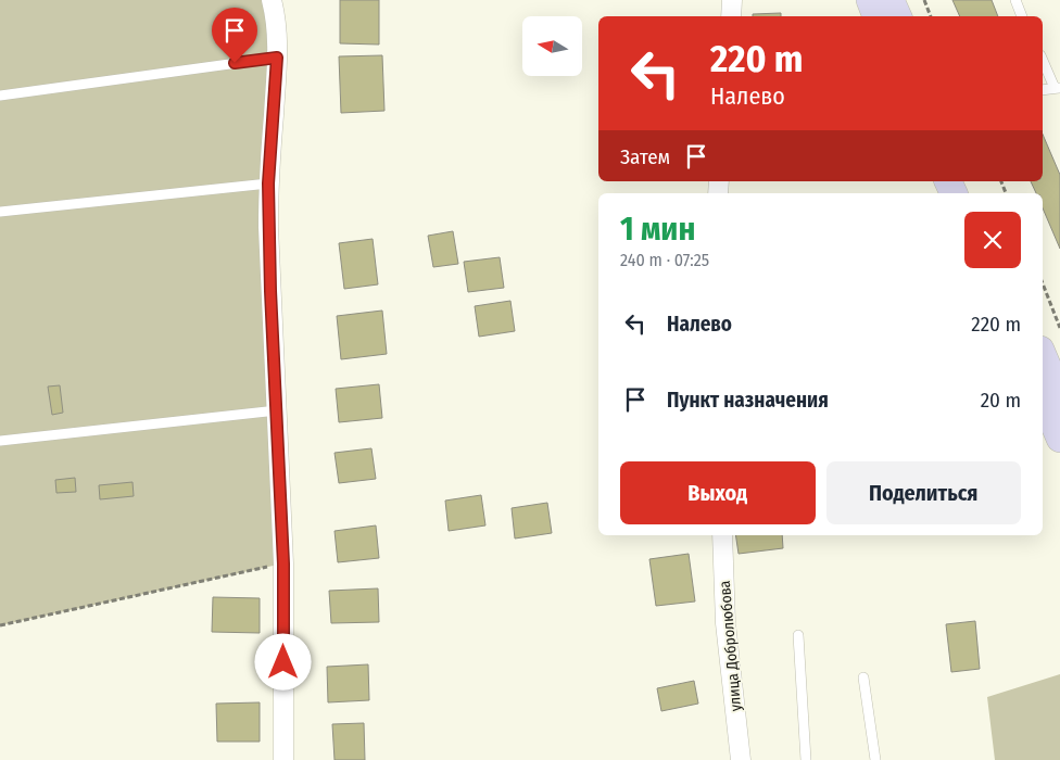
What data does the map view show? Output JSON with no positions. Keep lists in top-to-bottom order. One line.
{"streets":{"street":["улица Добролюбова"]},"north":"left","page":{"turn":["220 m","Налево"],"then":"Затем","heading":["1 мин","240 m · 07:25"],"list":[{"name":"Налево","value":"220 m"},{"name":"Пункт назначения","value":"20 m"}],"buttons":["Выход","Поделиться"]}}
